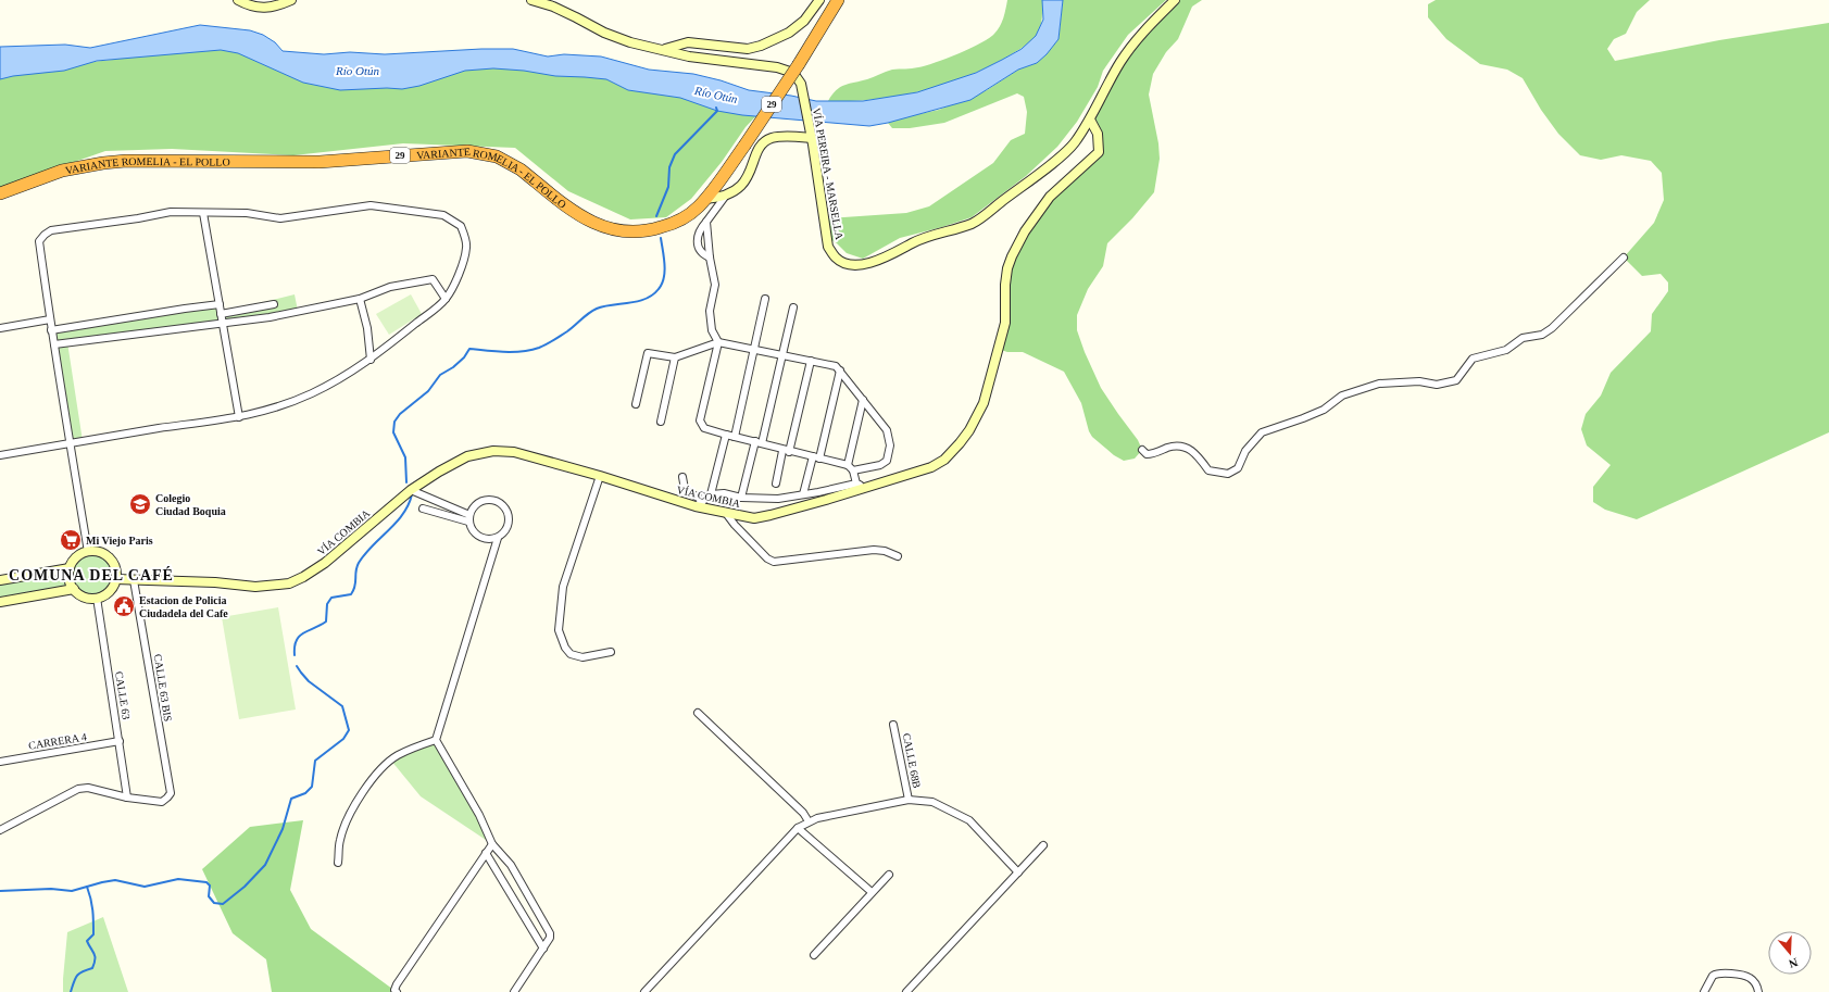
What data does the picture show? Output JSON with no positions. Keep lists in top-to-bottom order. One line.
{"streets":{"highway":["29","VARIANTE ROMELIA - EL POLLO"],"main road":["VÍA PEREIRA - MARSELLA","VÍA COMBIA"],"street":["CALLE 63 BIS","CALLE 63","CARRERA 4","CALLE 68B"]},"crossings":[["VÍA PEREIRA - MARSELLA","VÍA COMBIA"],["VÍA COMBIA","CALLE 63 BIS"],["VÍA COMBIA","CALLE 63"],["CALLE 63 BIS","CALLE 63"],["CALLE 63","CARRERA 4"]],"districts":["COMUNA DEL CAFÉ"],"water":["Río Otún"],"places":{"school or university":["Colegio Ciudad Boquia"],"supermarket":["Mi Viejo Paris"],"public building":["Estacion de Policia Ciudadela del Cafe"]},"north":"bottom"}
